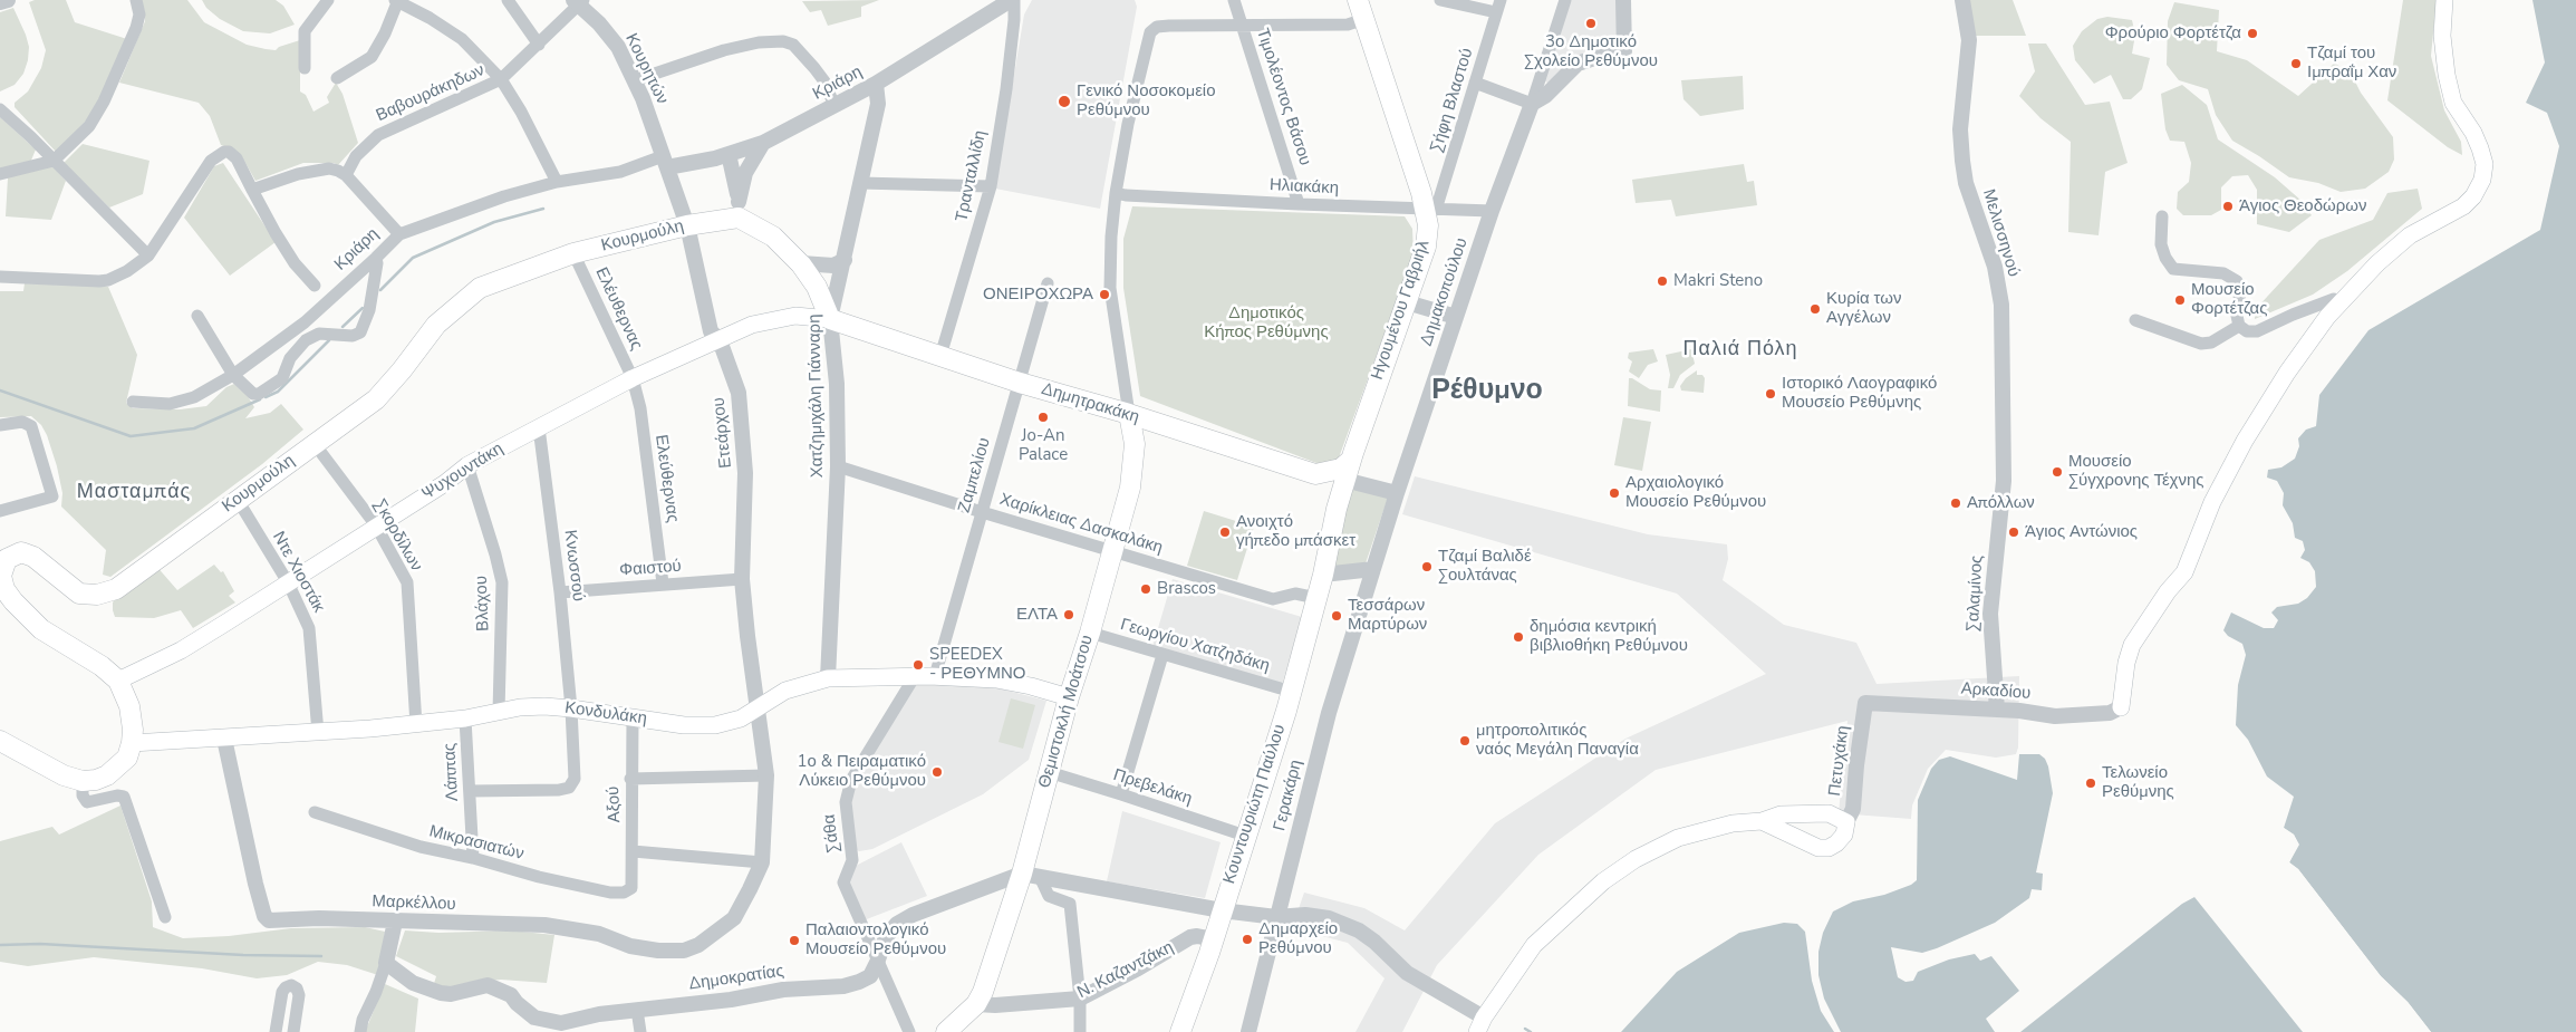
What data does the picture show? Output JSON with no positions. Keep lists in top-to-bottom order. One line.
{"streets":{"main road":["Κουρμούλη","Ηγουμένου Γαβριήλ","Δημητρακάκη","Ψυχουντάκη","Θεμιστοκλή Μοάτσου","Κονδυλάκη","Κουντουριώτη Παύλου"],"street":["Κουρητών","Κριάρη","Βαβουράκηδων","Τιμολέοντος Βάσου","Σήφη Βλαστού","Τρανταλλίδη","Ηλιακάκη","Μελισσηνού","Δημακοπούλου","Ελέυθερνας","Χατζημιχάλη Γιάνναρη","Ετεάρχου","Ζαμπελίου","Ελεύθερνας","Χαρίκλειας Δασκαλάκη","Σκορδίλων","Κνωσσού","Φαιστού","Ντε Χιοστάκ","Σαλαμίνος","Βλάχου","Γεωργίου Χατζηδάκη","Αρκαδίου","Πετυχάκη","Λάππας","Πρεβελάκη","Γερακάρη","Αξού","Σάθα","Μικρασιατών","Μαρκέλλου","Ν. Καζαντζάκη","Δημοκρατίας"]},"crossings":[["Κουρητών","Κριάρη"],["Κουρητών","Βαβουράκηδων"],["Κουρητών","Ετεάρχου"],["Κριάρη","Τρανταλλίδη"],["Κριάρη","Χατζημιχάλη Γιάνναρη"],["Κριάρη","Ετεάρχου"],["Τιμολέοντος Βάσου","Ηλιακάκη"],["Σήφη Βλαστού","Ηλιακάκη"],["Σήφη Βλαστού","Ηγουμένου Γαβριήλ"],["Τρανταλλίδη","Δημητρακάκη"],["Ηλιακάκη","Δημακοπούλου"],["Ηλιακάκη","Ηγουμένου Γαβριήλ"],["Μελισσηνού","Σαλαμίνος"],["Κουρμούλη","Ελέυθερνας"],["Κουρμούλη","Ετεάρχου"],["Κουρμούλη","Ψυχουντάκη"],["Κουρμούλη","Σκορδίλων"],["Κουρμούλη","Ντε Χιοστάκ"],["Κουρμούλη","Κονδυλάκη"],["Ελέυθερνας","Ψυχουντάκη"],["Ελέυθερνας","Ελεύθερνας"],["Χατζημιχάλη Γιάνναρη","Δημητρακάκη"],["Χατζημιχάλη Γιάνναρη","Ψυχουντάκη"],["Χατζημιχάλη Γιάνναρη","Χαρίκλειας Δασκαλάκη"],["Χατζημιχάλη Γιάνναρη","Κονδυλάκη"],["Δημητρακάκη","Ψυχουντάκη"],["Δημητρακάκη","Ζαμπελίου"],["Δημητρακάκη","Θεμιστοκλή Μοάτσου"],["Ετεάρχου","Ψυχουντάκη"],["Ετεάρχου","Φαιστού"],["Ετεάρχου","Κονδυλάκη"],["Ετεάρχου","Μαρκέλλου"],["Ψυχουντάκη","Ελεύθερνας"],["Ψυχουντάκη","Σκορδίλων"],["Ψυχουντάκη","Κνωσσού"],["Ψυχουντάκη","Ντε Χιοστάκ"],["Ψυχουντάκη","Βλάχου"],["Ζαμπελίου","Χαρίκλειας Δασκαλάκη"],["Ζαμπελίου","Κονδυλάκη"],["Ελεύθερνας","Φαιστού"],["Χαρίκλειας Δασκαλάκη","Θεμιστοκλή Μοάτσου"],["Χαρίκλειας Δασκαλάκη","Κουντουριώτη Παύλου"],["Σκορδίλων","Κονδυλάκη"],["Κνωσσού","Φαιστού"],["Κνωσσού","Κονδυλάκη"],["Κνωσσού","Λάππας"],["Ντε Χιοστάκ","Κονδυλάκη"],["Σαλαμίνος","Αρκαδίου"],["Βλάχου","Κονδυλάκη"],["Γεωργίου Χατζηδάκη","Θεμιστοκλή Μοάτσου"],["Γεωργίου Χατζηδάκη","Κουντουριώτη Παύλου"],["Αρκαδίου","Πετυχάκη"],["Θεμιστοκλή Μοάτσου","Κονδυλάκη"],["Θεμιστοκλή Μοάτσου","Πρεβελάκη"],["Θεμιστοκλή Μοάτσου","Ν. Καζαντζάκη"],["Θεμιστοκλή Μοάτσου","Δημοκρατίας"],["Κονδυλάκη","Λάππας"],["Κονδυλάκη","Αξού"],["Κονδυλάκη","Σάθα"],["Κονδυλάκη","Μαρκέλλου"],["Λάππας","Μικρασιατών"],["Πρεβελάκη","Κουντουριώτη Παύλου"],["Αξού","Μικρασιατών"],["Κουντουριώτη Παύλου","Ν. Καζαντζάκη"],["Σάθα","Δημοκρατίας"]],"districts":["Παλιά Πόλη","Ρέθυμνο","Μασταμπάς"],"parks":["Δημοτικός Κήπος Ρεθύμνης"],"places":["3ο Δημοτικό Σχολείο Ρεθύμνου","Φρούριο Φορτέτζα","Τζαμί του Ιμπραΐμ Χαν","Γενικό Νοσοκομείο Ρεθύμνου","Άγιος Θεοδώρων","Makri Steno","ΟΝΕΙΡΟΧΩΡΑ","Μουσείο Φορτέτζας","Κυρία των Αγγέλων","Ιστορικό Λαoγραφικό Μουσείο Ρεθύμνης","Jo-An Palace","Μουσείο Σύγχρονης Τέχνης","Αρχαιολογικό Μουσείο Ρεθύμνου","Απόλλων","Ανοιχτό γήπεδο μπάσκετ","Άγιος Αντώνιος","Τζαμί Βαλιδέ Σουλτάνας","Brascos","ΕΛΤΑ","Τεσσάρων Μαρτύρων","δημόσια κεντρική βιβλιοθήκη Ρεθύμνου","SPEEDEX - ΡΕΘΥΜΝΟ","μητροπολιτικός ναός Μεγάλη Παναγία","1ο & Πειραματικό Λύκειο Ρεθύμνου","Τελωνείο Ρεθύμνης","Δημαρχείο Ρεθύμνου","Παλαιοντολογικό Μουσείο Ρεθύμνου"]}
